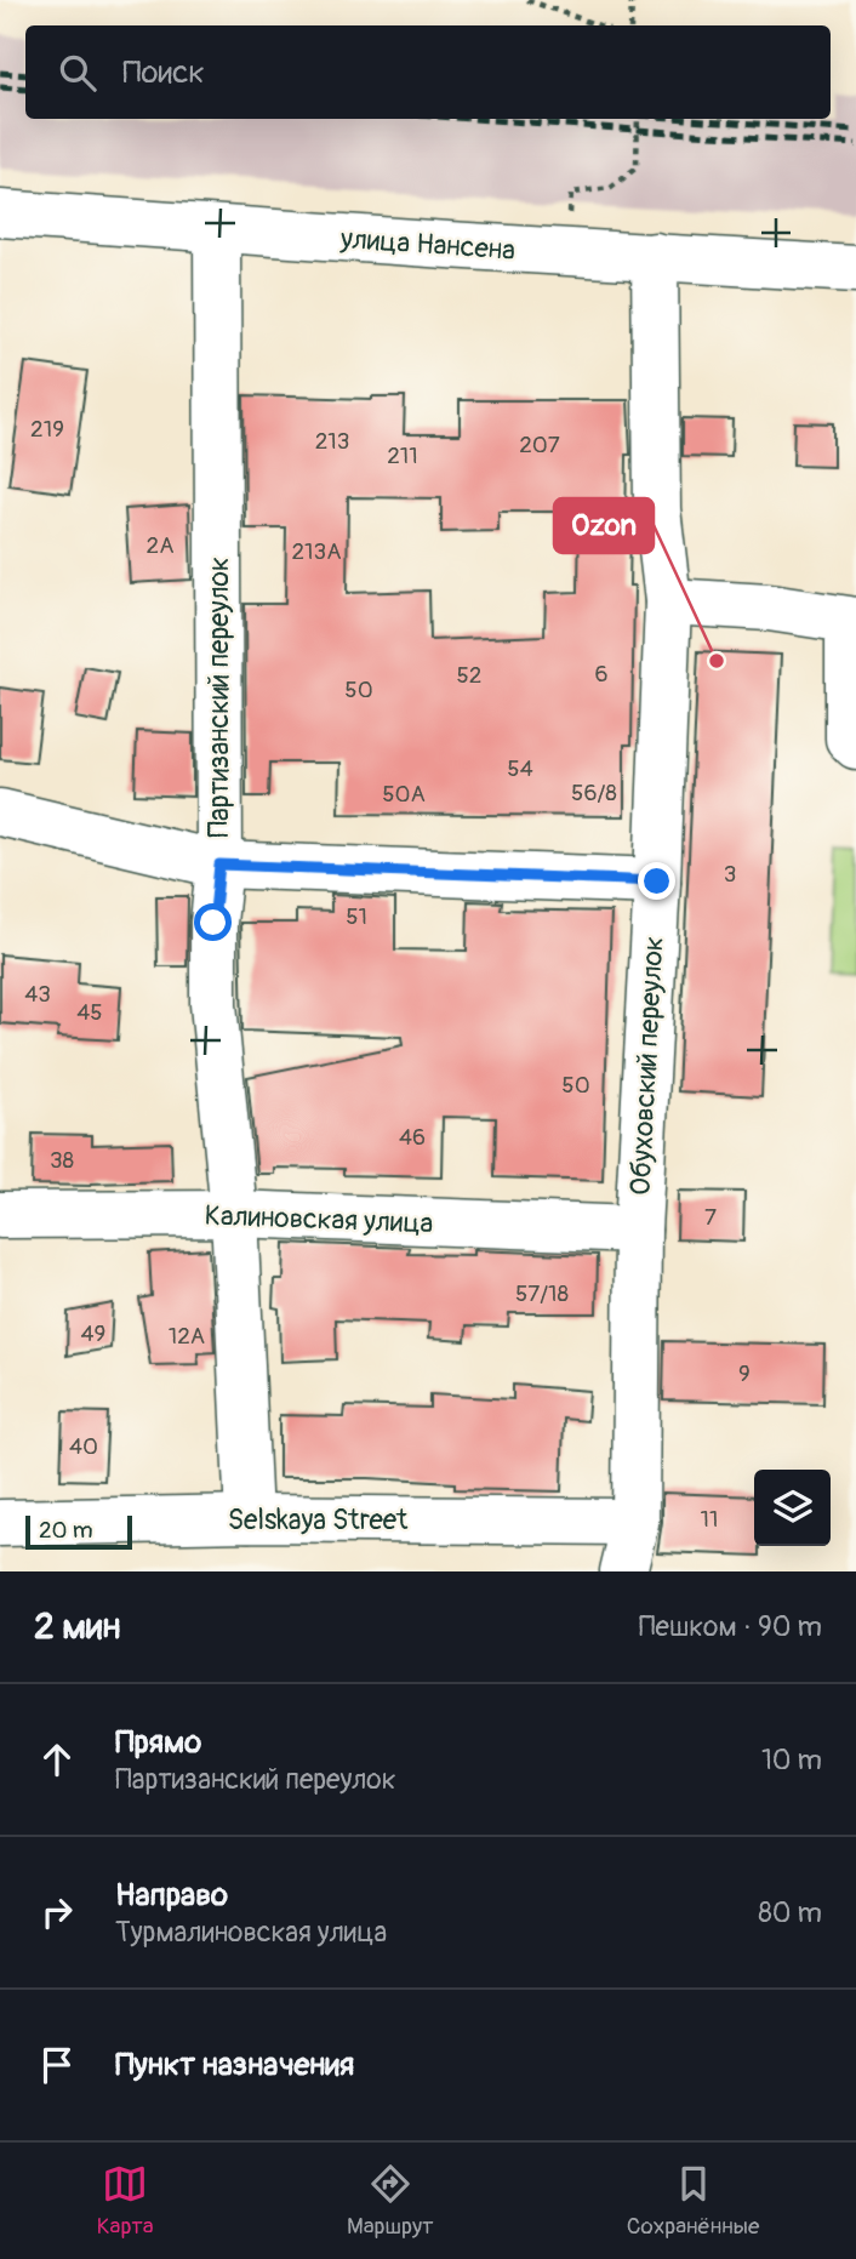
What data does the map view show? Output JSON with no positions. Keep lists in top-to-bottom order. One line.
{"streets":{"street":["улица Нансена","Партизанский переулок","Обуховский переулок","Калиновская улица","Selskaya Street"]},"crossings":[["улица Нансена","Партизанский переулок"],["улица Нансена","Обуховский переулок"],["Партизанский переулок","Калиновская улица"],["Партизанский переулок","Selskaya Street"],["Обуховский переулок","Калиновская улица"],["Обуховский переулок","Selskaya Street"]],"places":["Ozon"],"house_numbers":["219","213","207","211","2А","213А","6","52","50","54","56/8","50А","3","51","43","45","50","46","38","7","57/18","49","12А","9","40","11"],"scale_bar":"20 m","page":{"search":"Поиск","scale":"20 m","heading":["2 мин","Пешком · 90 m"],"list":[["Прямо","Партизанский переулок","10 m"],["Направо","Турмалиновская улица","80 m"],"Пункт назначения"],"nav":["Карта","Маршрут","Сохранённые"]}}
